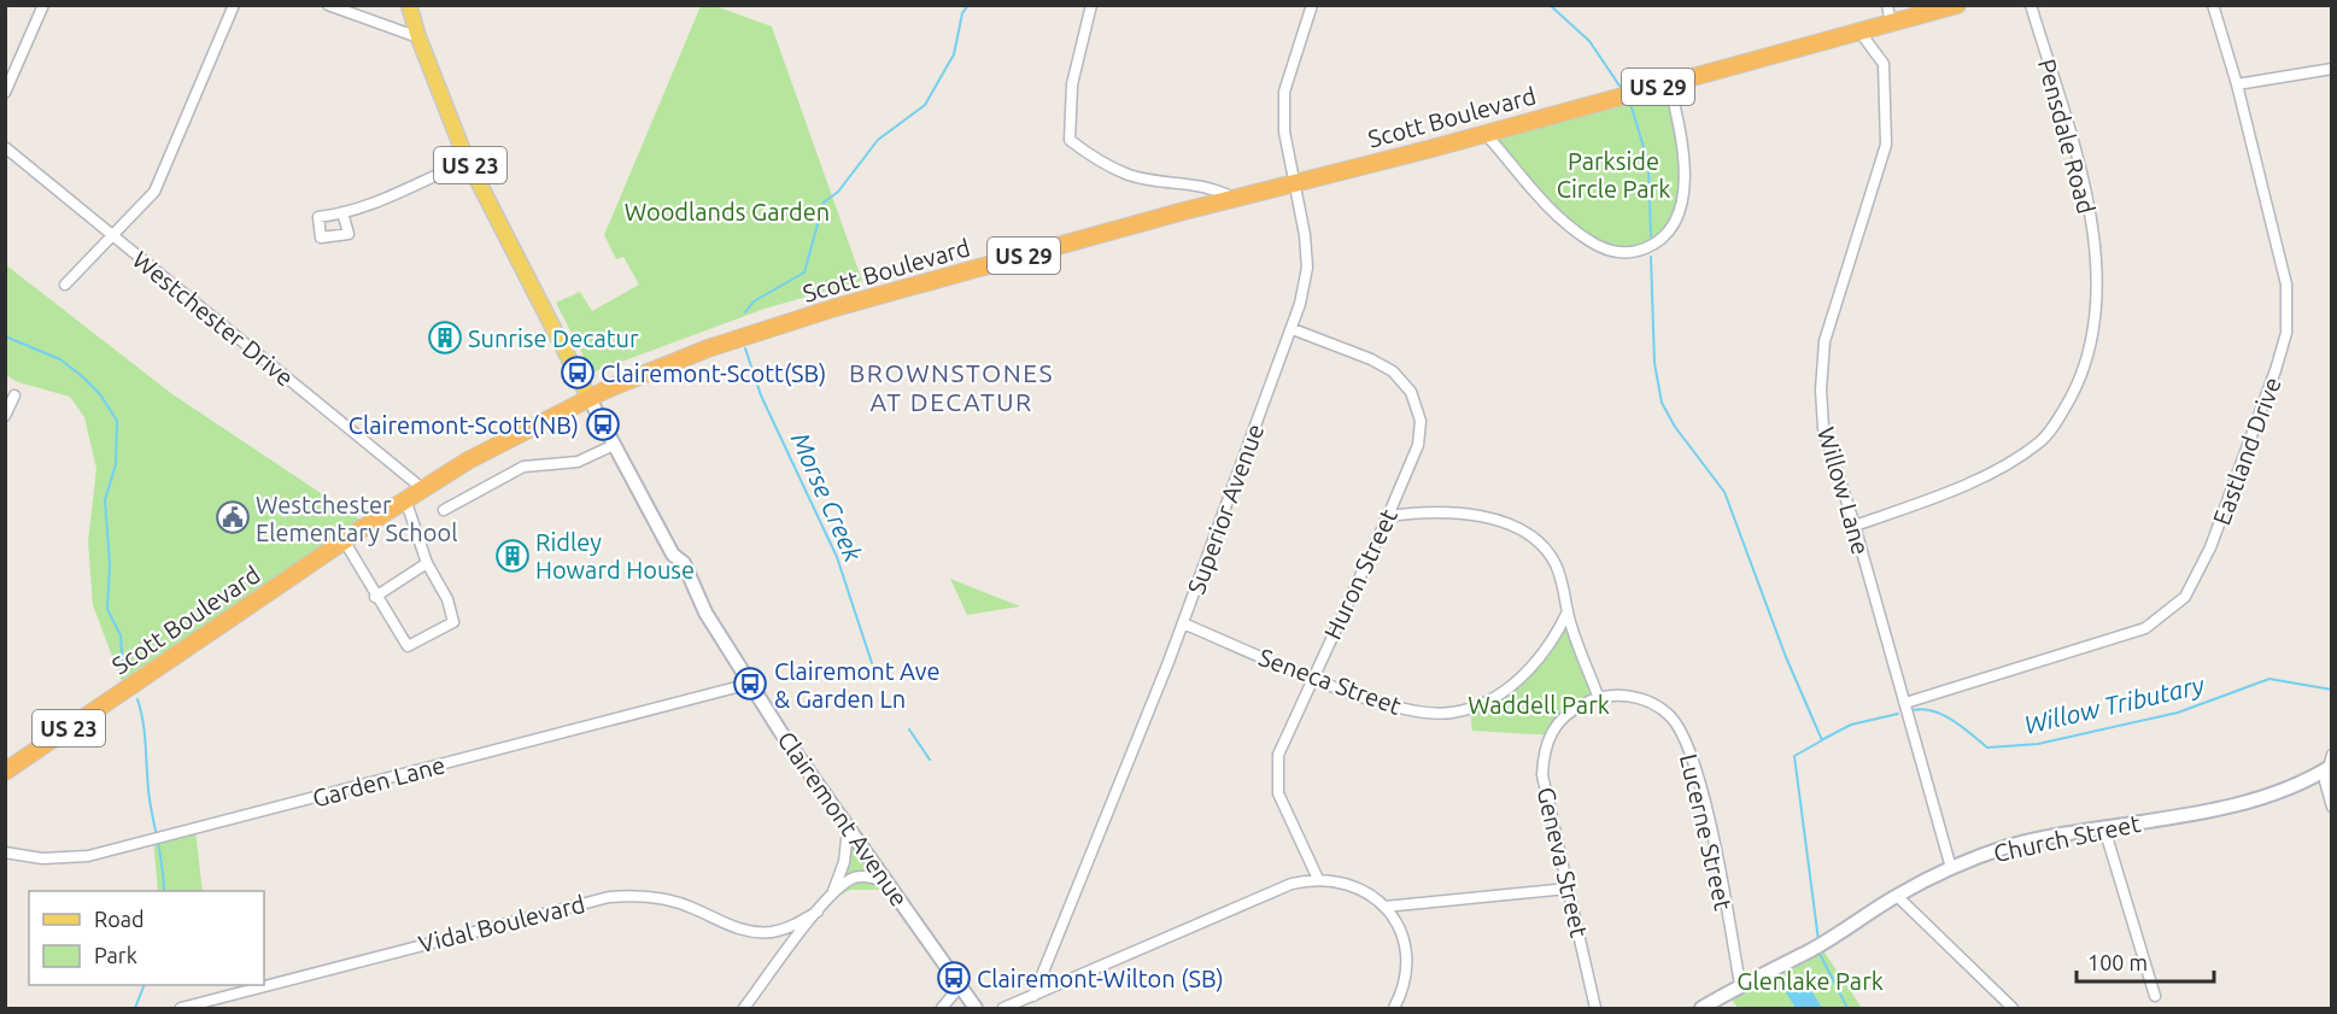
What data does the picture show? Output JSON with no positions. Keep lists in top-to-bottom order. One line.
{"streets":{"highway":["US 29","Scott Boulevard","US 23"],"main road":["Clairemont Avenue","Church Street"],"street":["Pensdale Road","Westchester Drive","Eastland Drive","Willow Lane","Superior Avenue","Huron Street","Seneca Street","Garden Lane","Lucerne Street","Geneva Street","Vidal Boulevard"]},"crossings":[["Scott Boulevard","Westchester Drive"],["Scott Boulevard","Willow Lane"],["Scott Boulevard","Superior Avenue"],["Scott Boulevard","Clairemont Avenue"],["Pensdale Road","Willow Lane"],["Eastland Drive","Willow Lane"],["Willow Lane","Church Street"],["Superior Avenue","Huron Street"],["Superior Avenue","Seneca Street"],["Huron Street","Seneca Street"],["Garden Lane","Clairemont Avenue"],["Lucerne Street","Church Street"],["Lucerne Street","Geneva Street"]],"districts":["BROWNSTONES AT DECATUR"],"water":["Morse Creek","Willow Tributary"],"parks":["Parkside Circle Park","Woodlands Garden","Waddell Park","Glenlake Park"],"places":{"building":["Sunrise Decatur","Ridley Howard House"],"bus stop":["Clairemont-Scott(SB)","Clairemont-Scott(NB)","Clairemont Ave & Garden Ln","Clairemont-Wilton (SB)"],"public building":["Westchester Elementary School"]},"legend":["Road","Park"],"scale_bar":"100 m"}
